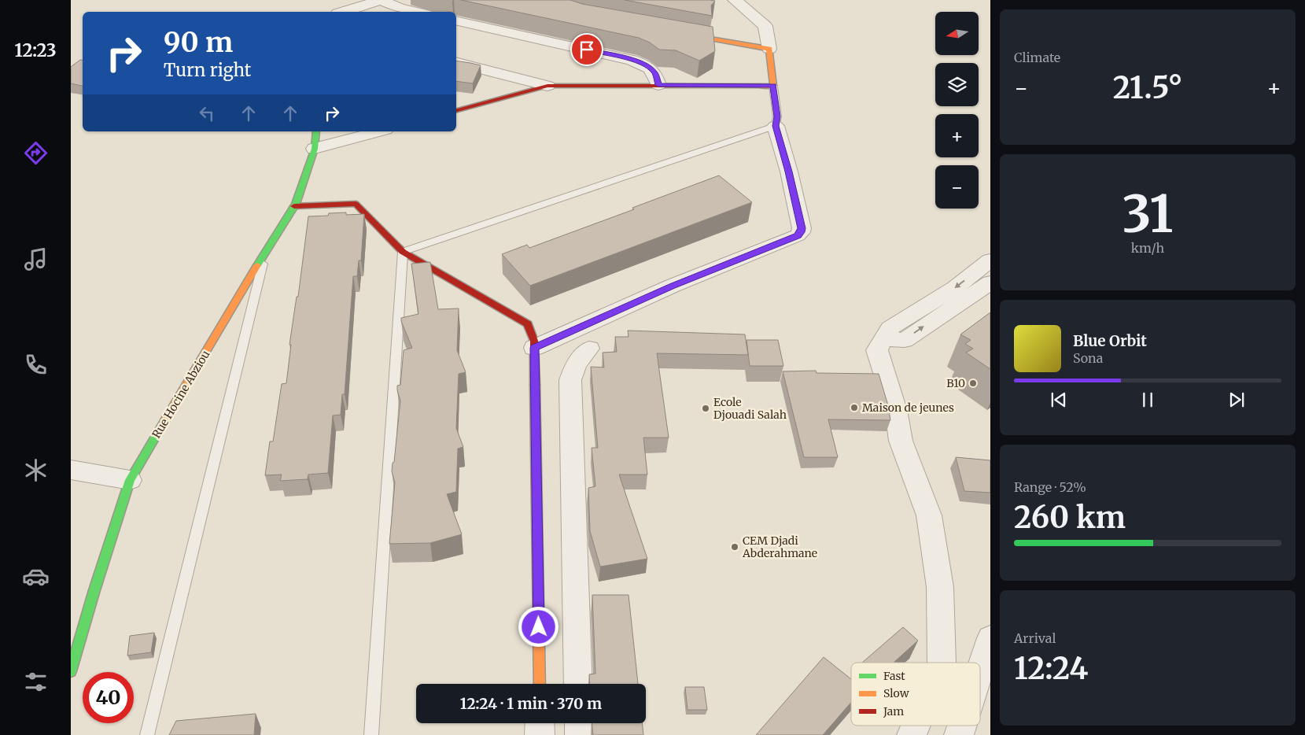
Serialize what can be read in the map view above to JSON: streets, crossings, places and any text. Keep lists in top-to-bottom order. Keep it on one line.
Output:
{"streets":{"street":["Rue Hocine Abziou"]},"places":["B10","Maison de jeunes","Ecole Djouadi Salah","CEM Djadi Abderahmane"],"legend":["Fast","Slow","Jam"],"north":"left","page":{"tabs":"12:23","tile":["Climate",["31","km/h"],["Range · 52%","260 km"],["Arrival","12:24"]],"map_buttons":["+","−"],"turn":["90 m","Turn right"],"heat":["−","21.5°","+"],"song":["Blue Orbit","Sona"],"limit":"40","trip":"12:24 · 1 min · 370 m"}}
